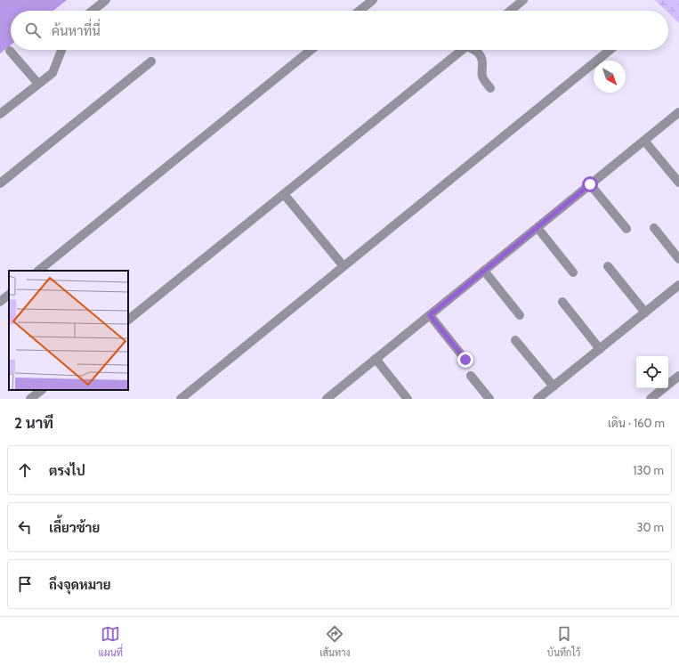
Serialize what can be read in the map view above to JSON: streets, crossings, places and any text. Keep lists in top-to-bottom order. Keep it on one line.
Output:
{"north":"bottom right","page":{"search":"ค้นหาที่นี่","heading":["2 นาที","เดิน · 160 m"],"list":[["ตรงไป","130 m"],["เลี้ยวซ้าย","30 m"],"ถึงจุดหมาย"],"nav":["แผนที่","เส้นทาง","บันทึกไว้"]}}
